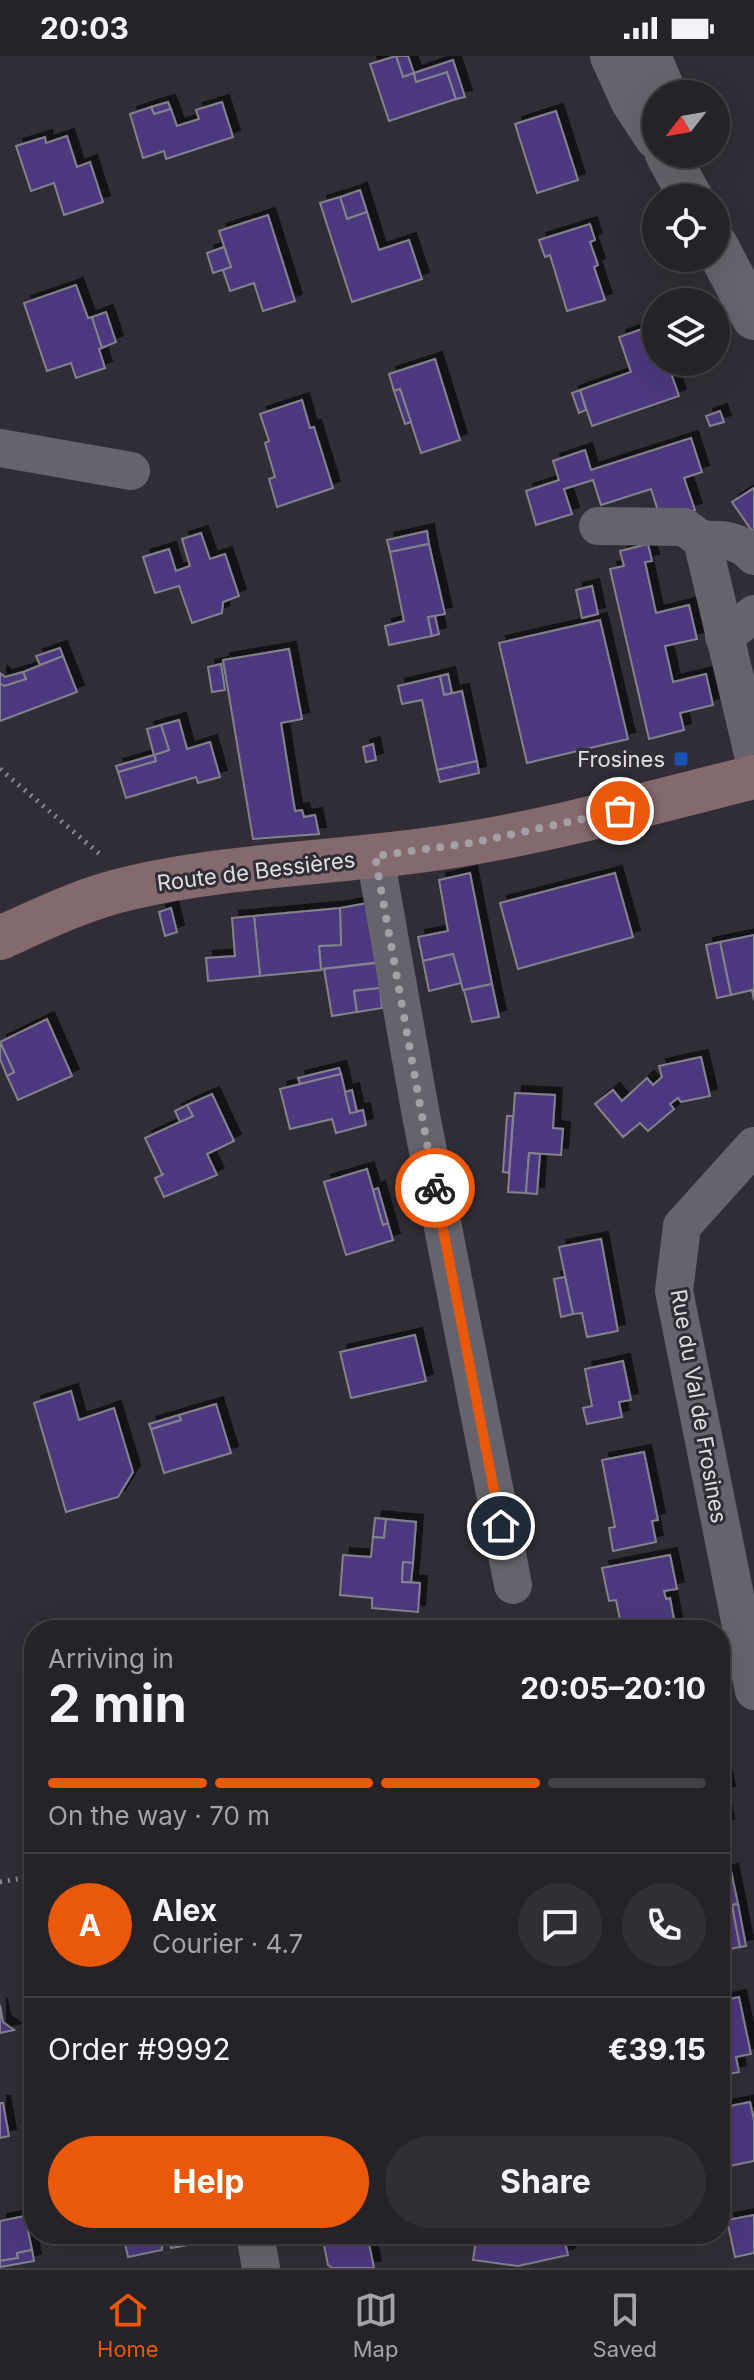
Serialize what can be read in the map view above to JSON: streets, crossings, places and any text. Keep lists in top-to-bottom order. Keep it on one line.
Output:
{"streets":{"main road":["Route de Bessières"],"street":["Rue du Val de Frosines"]},"places":{"transit":["Frosines"]},"north":"bottom left","page":{"status":"20:03","heading":["2 min","Arriving in","20:05–20:10"],"panel":["Alex","Courier · 4.7","Order #9992","€39.15"],"bar":"On the way · 70 m","round":"A","buttons":["Help","Share"],"tabs":["Home","Map","Saved"]}}
